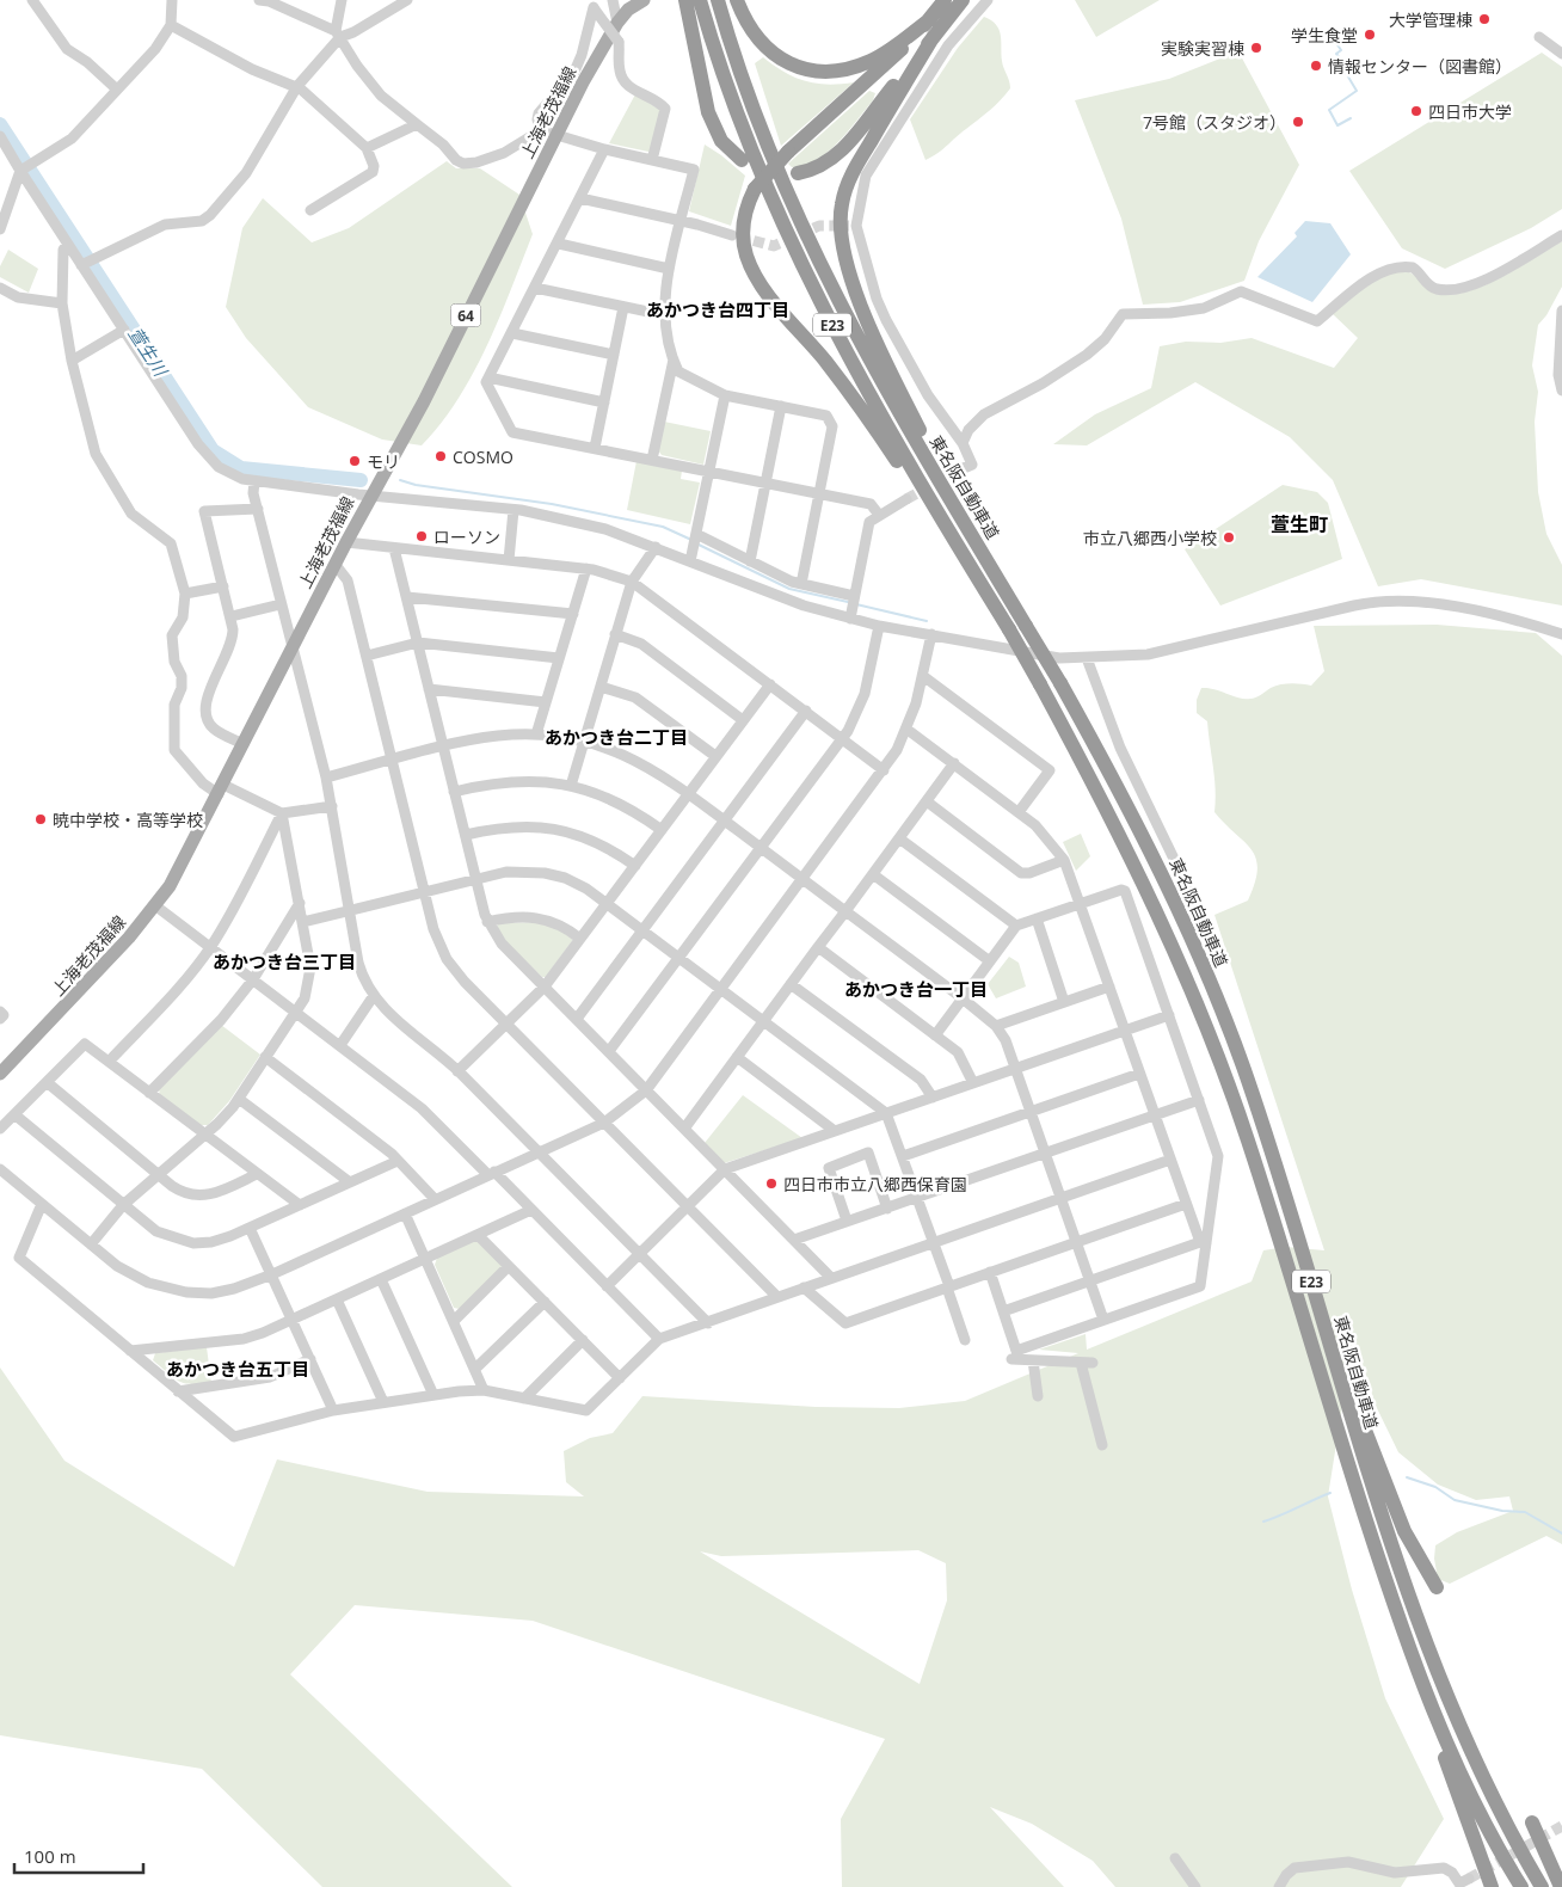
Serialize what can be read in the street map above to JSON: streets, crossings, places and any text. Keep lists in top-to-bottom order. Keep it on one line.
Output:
{"streets":{"highway":["E23","東名阪自動車道"],"main road":["上海老茂福線","64"]},"districts":["あかつき台四丁目","萱生町","あかつき台二丁目","あかつき台三丁目","あかつき台一丁目","あかつき台五丁目"],"water":["萱生川"],"places":["大学管理棟","学生食堂","実験実習棟","情報センター（図書館）","四日市大学","7号館（スタジオ）","COSMO","モリ","ローソン","市立八郷西小学校","暁中学校・高等学校","四日市市立八郷西保育園"],"scale_bar":"100 m"}
